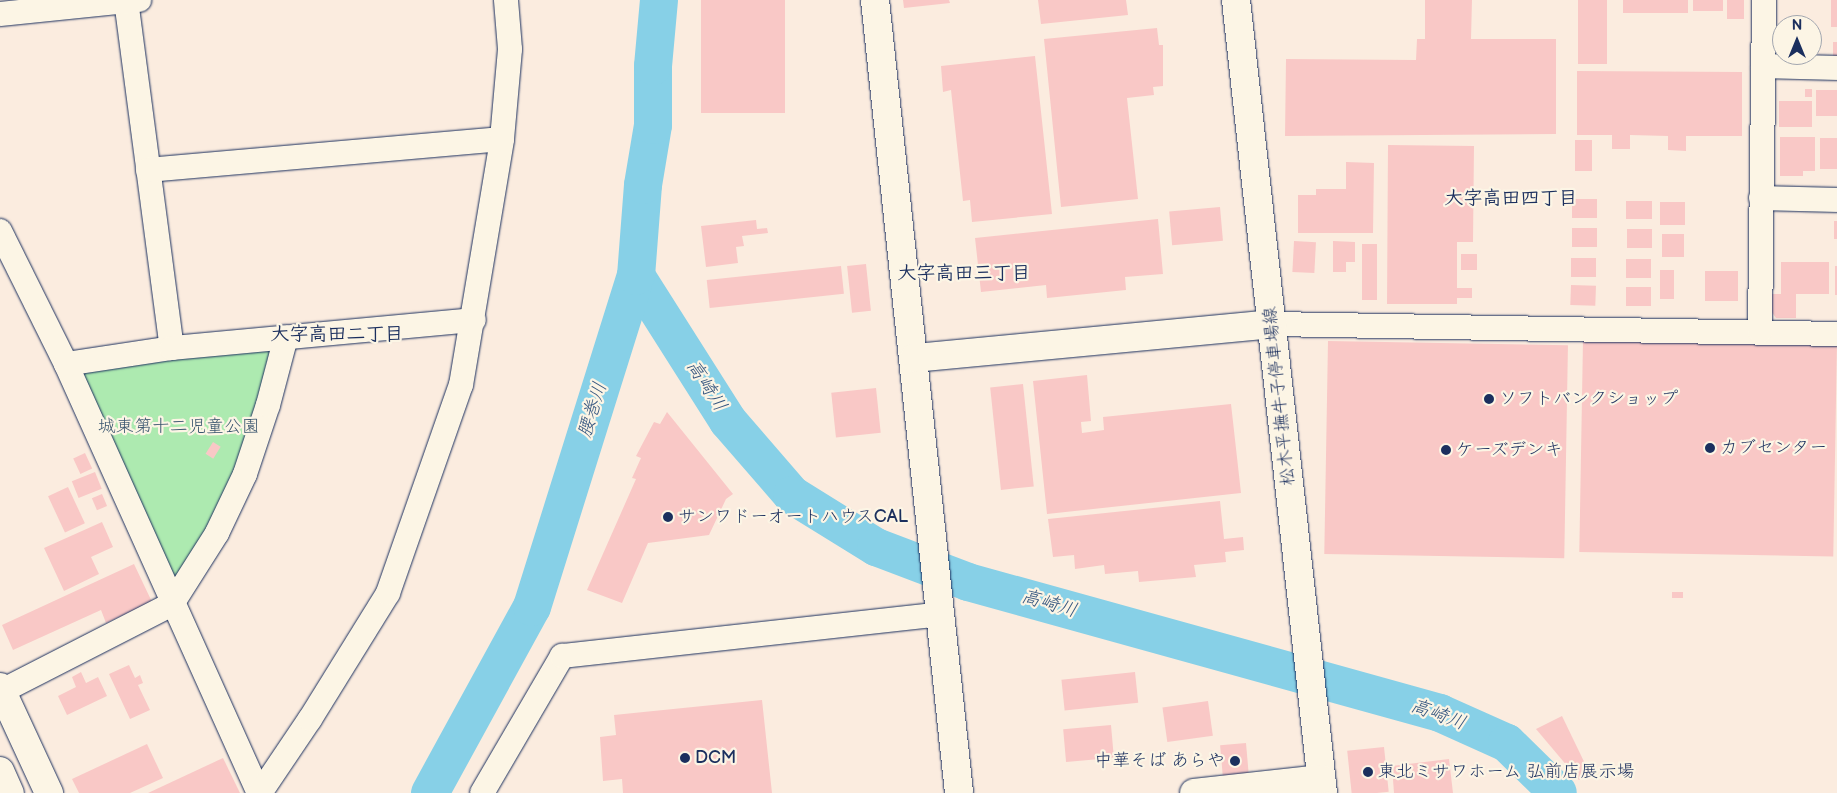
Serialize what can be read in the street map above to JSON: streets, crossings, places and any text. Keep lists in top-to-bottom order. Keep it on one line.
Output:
{"streets":{"main road":["松木平撫牛子停車場線"]},"districts":["大字高田四丁目","大字高田三丁目","大字高田二丁目"],"water":["高崎川","腰巻川"],"parks":["城東第十二児童公園"],"places":["ソフトバンクショップ","カブセンター","ケーズデンキ","サンワドーオートハウスCAL","DCM","中華そば あらや","東北ミサワホーム 弘前店展示場"],"north":"top"}
